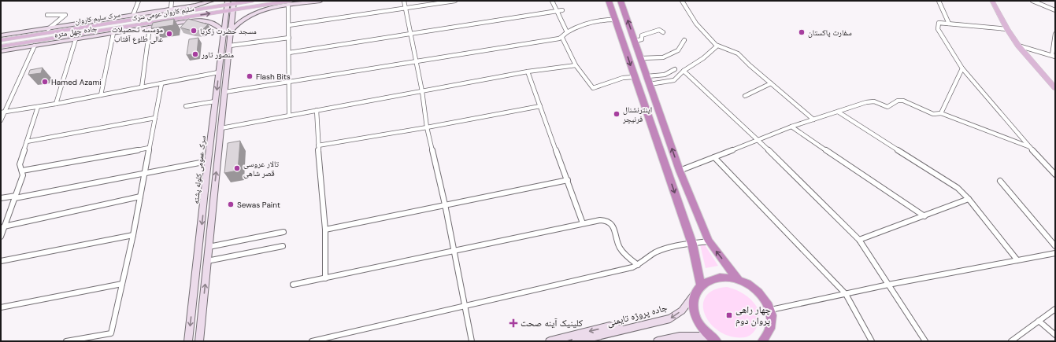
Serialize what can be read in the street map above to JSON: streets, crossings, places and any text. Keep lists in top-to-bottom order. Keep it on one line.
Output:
{"streets":{"main road":["سلیم کاروان عومي سړک","سرک سلیم کاروان","جاده چهل متره","سرک عمومی کلوله پشته","جاده پروژه تایمنی"]},"crossings":[["سلیم کاروان عومي سړک","سرک سلیم کاروان"],["سلیم کاروان عومي سړک","جاده چهل متره"],["سلیم کاروان عومي سړک","سرک عمومی کلوله پشته"],["سرک سلیم کاروان","جاده چهل متره"],["جاده چهل متره","سرک عمومی کلوله پشته"]],"places":{"other":["مسجد حضرت زکریا","سفارت پاکستان","موسسه تحصیلات عالی طلوع آفتاب","منصور تاور","Flash Bits","Hamed Azami","اینترنشنال فرنیچر","تالار عروسی قصر شاهی","Sewas Paint"],"transit":["چهار راهی پروان دوم"],"health":["کلینیک آینه صحت"]}}
